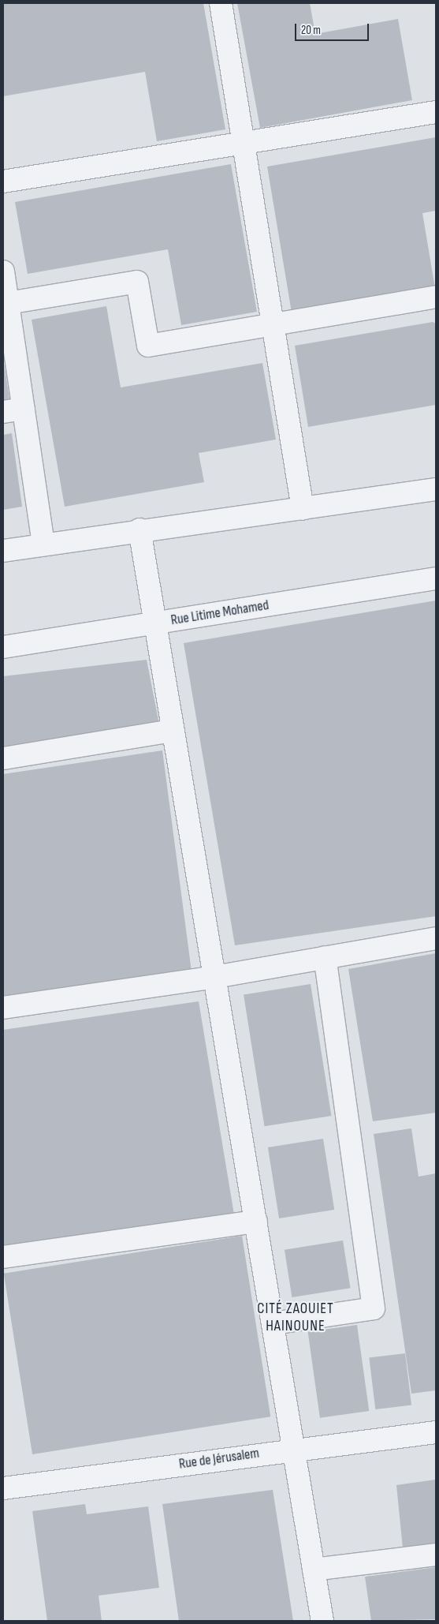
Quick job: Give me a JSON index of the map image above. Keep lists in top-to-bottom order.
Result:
{
  "streets": {
    "street": ["Rue Litime Mohamed", "Rue de Jérusalem"]
  },
  "districts": ["CITÉ ZAOUIET HAINOUNE"],
  "scale_bar": "20 m"
}
